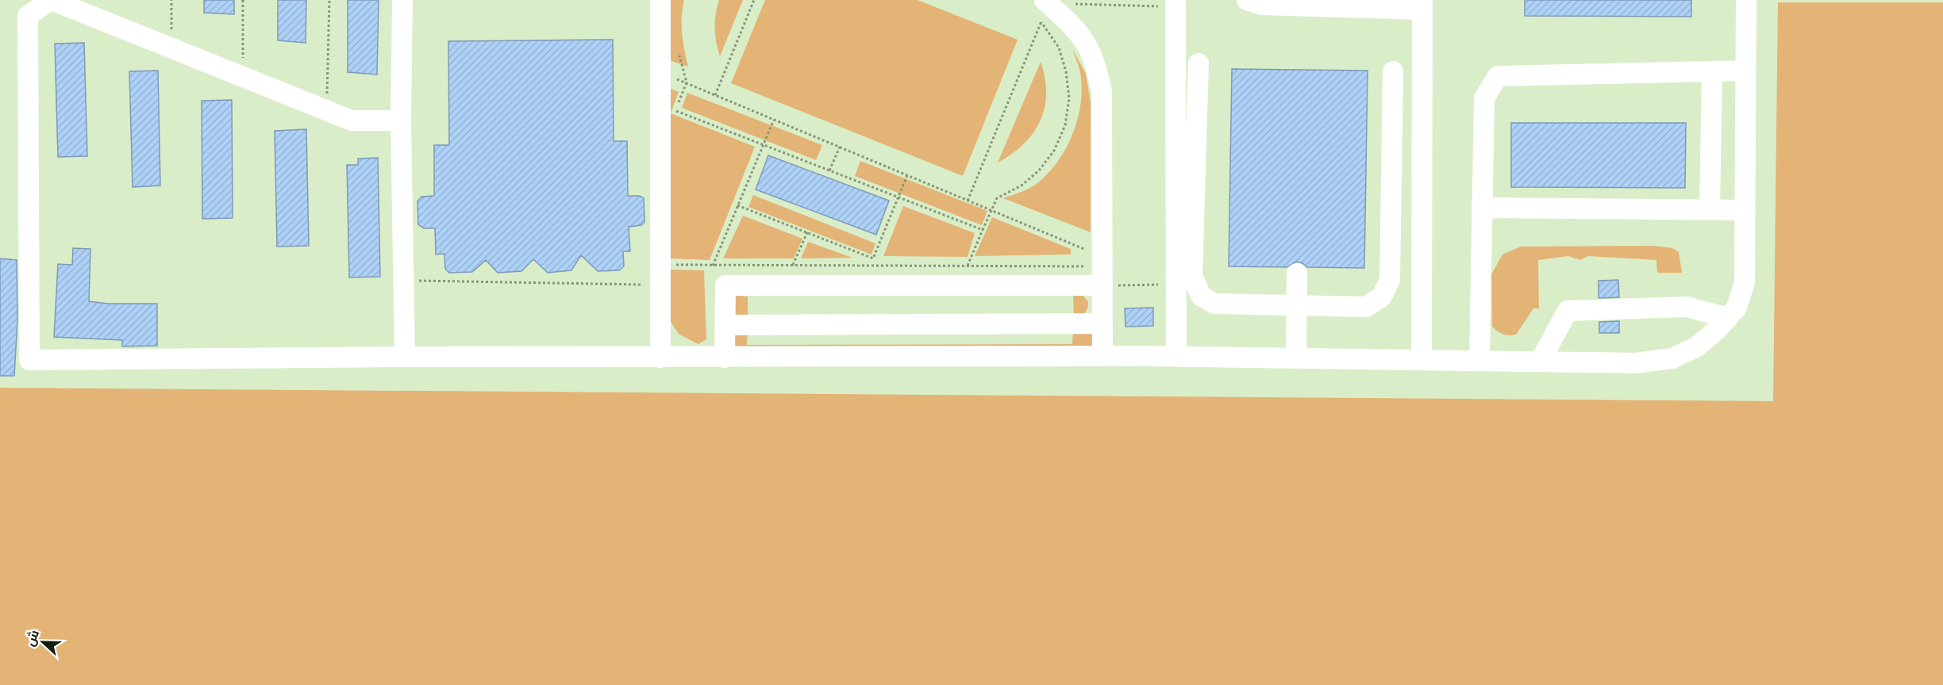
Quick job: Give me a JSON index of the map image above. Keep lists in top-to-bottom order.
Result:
{
  "north": "left"
}
